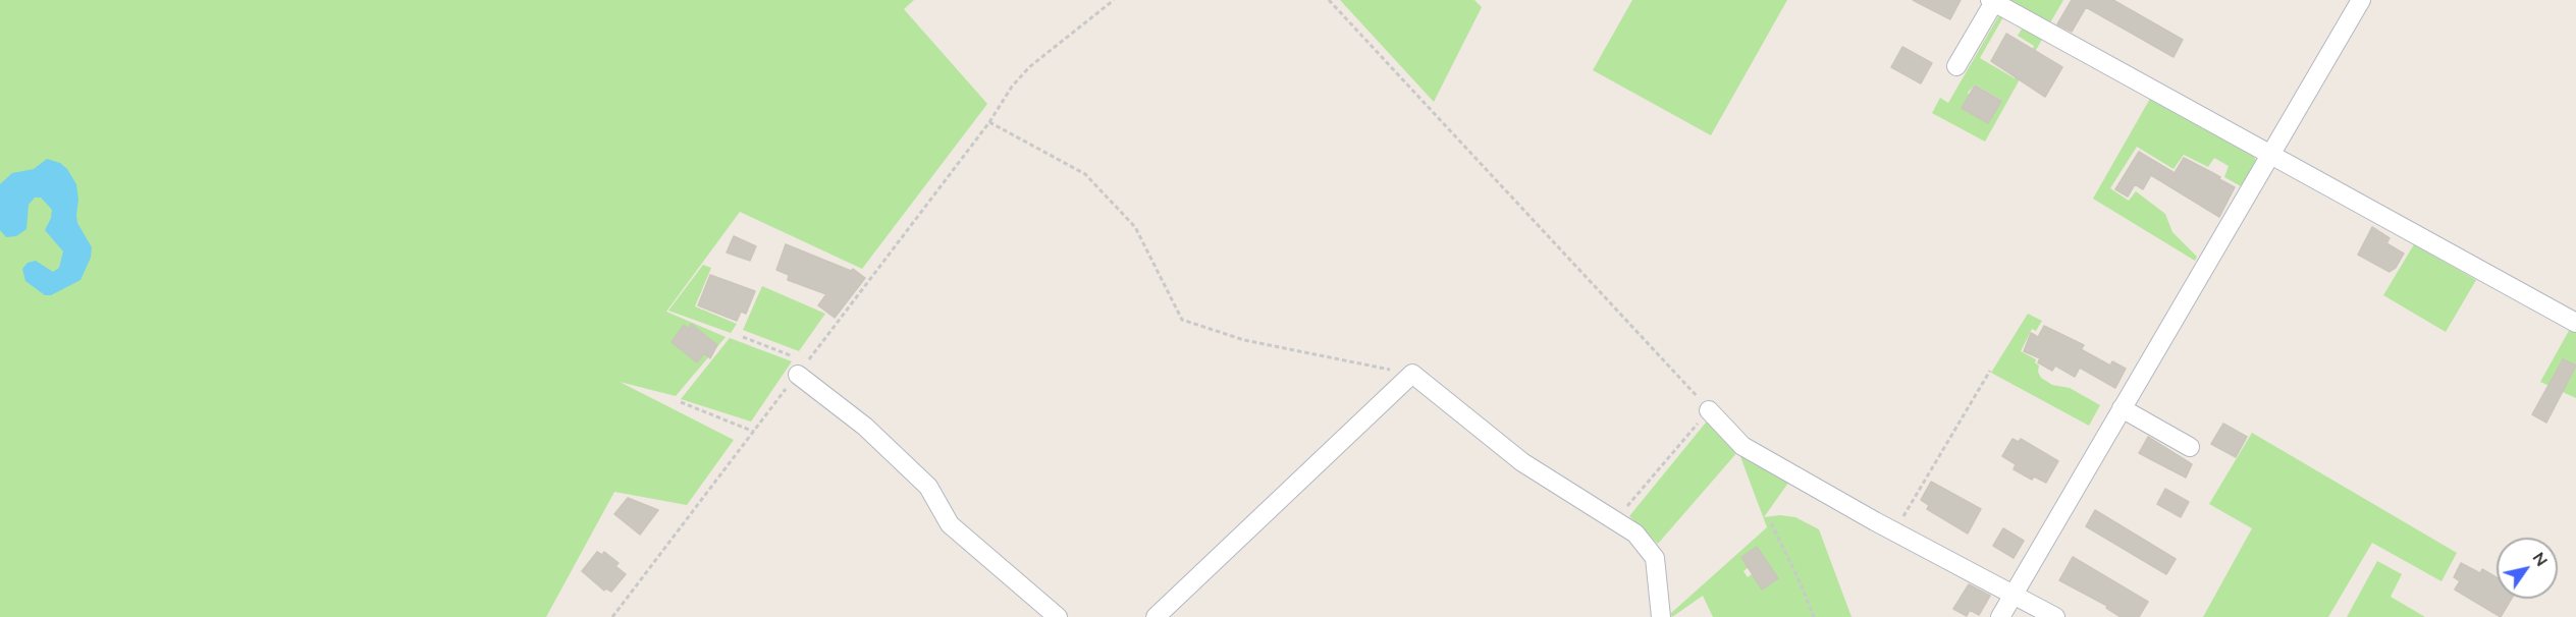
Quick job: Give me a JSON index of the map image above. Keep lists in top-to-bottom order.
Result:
{
  "north": "top right"
}
